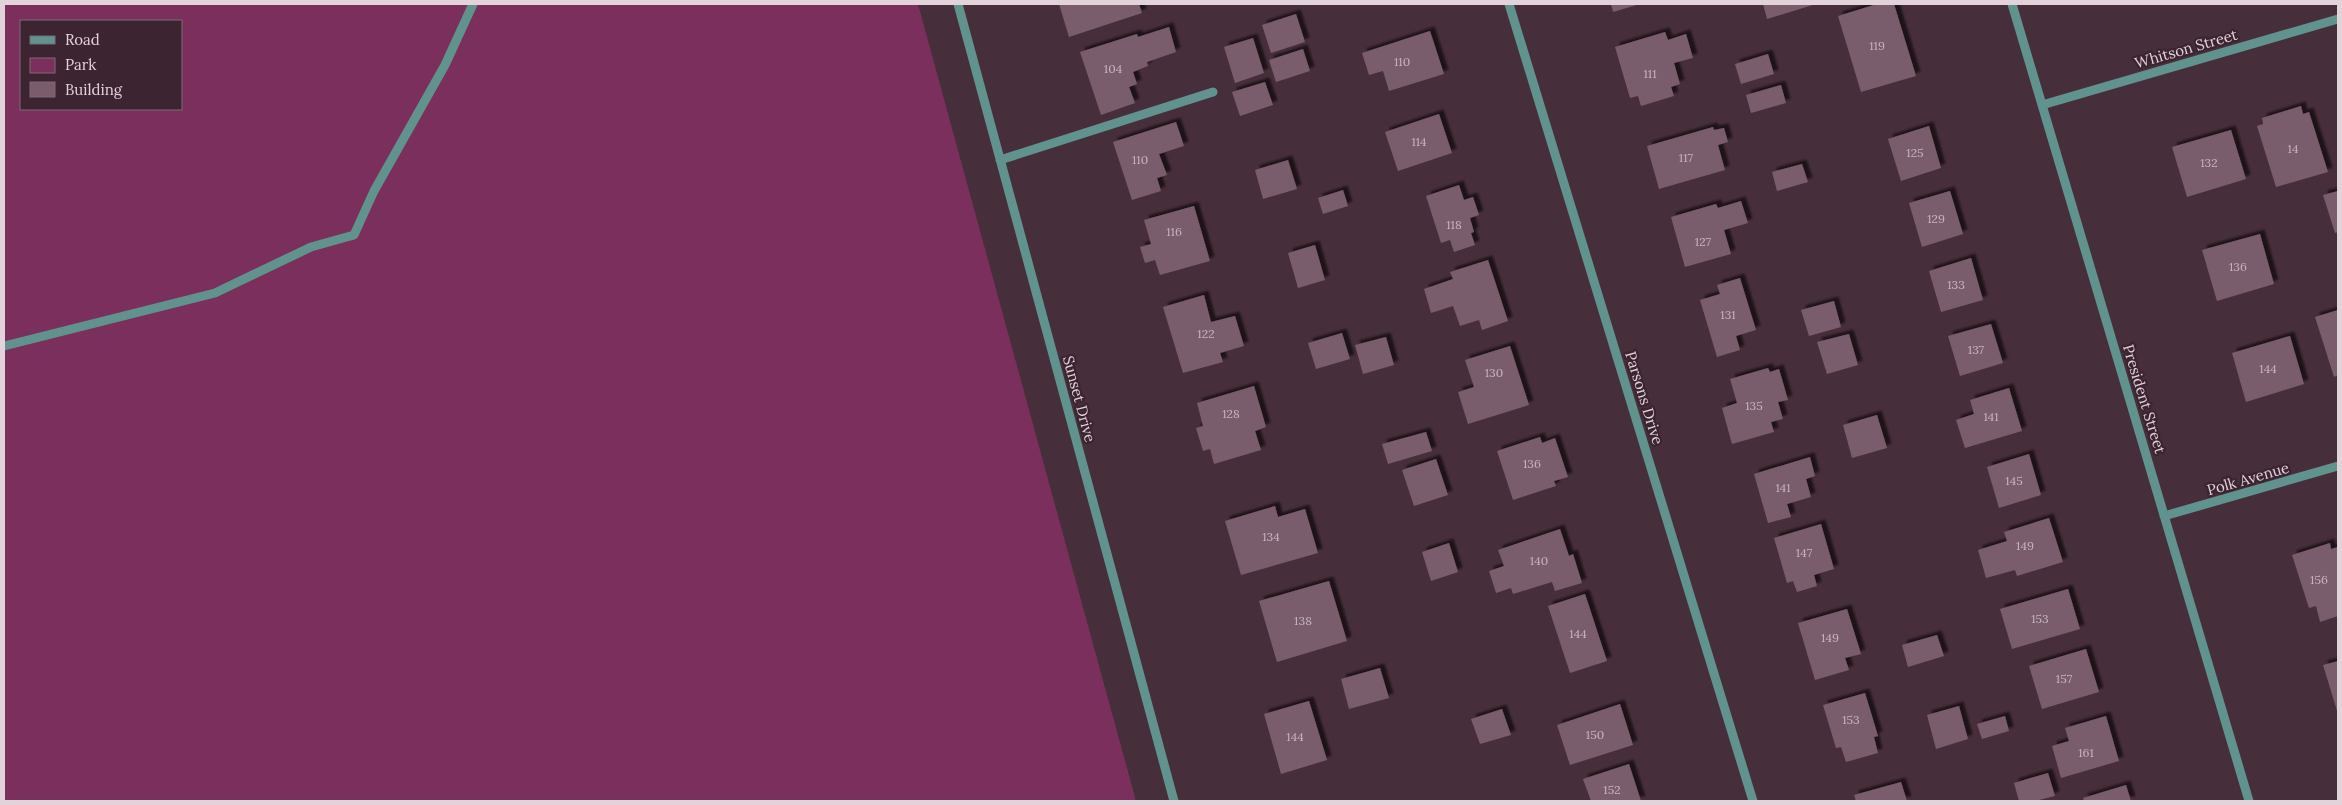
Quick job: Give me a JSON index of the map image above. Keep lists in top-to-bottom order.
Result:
{
  "streets": {
    "street": [
      "Whitson Street",
      "Parsons Drive",
      "Sunset Drive",
      "President Street",
      "Polk Avenue"
    ]
  },
  "crossings": [
    ["Whitson Street", "President Street"],
    ["President Street", "Polk Avenue"]
  ],
  "house_numbers": [
    "119",
    "110",
    "104",
    "111",
    "114",
    "14",
    "125",
    "117",
    "110",
    "132",
    "129",
    "118",
    "116",
    "127",
    "136",
    "133",
    "131",
    "122",
    "137",
    "144",
    "130",
    "135",
    "128",
    "141",
    "136",
    "145",
    "141",
    "134",
    "149",
    "147",
    "140",
    "156",
    "153",
    "138",
    "144",
    "149",
    "157",
    "153",
    "150",
    "144",
    "161",
    "152"
  ],
  "legend": ["Road", "Park", "Building"]
}
